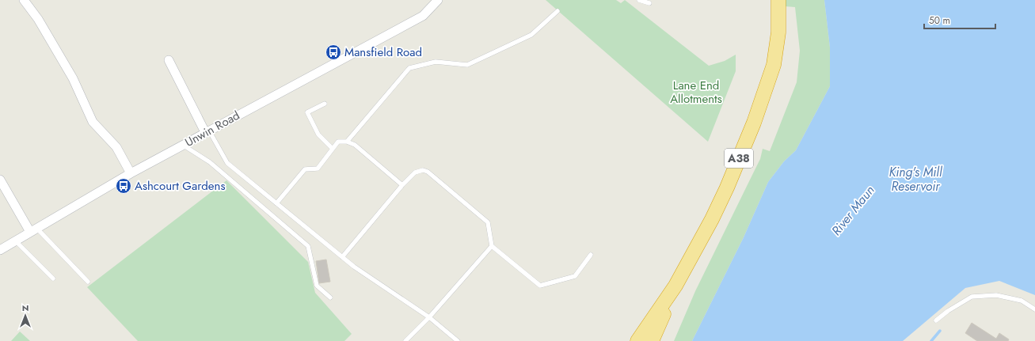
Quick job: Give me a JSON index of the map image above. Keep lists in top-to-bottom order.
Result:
{
  "streets": {
    "highway": ["A38"],
    "street": ["Unwin Road"]
  },
  "water": ["King's Mill Reservoir", "River Maun"],
  "parks": ["Lane End Allotments"],
  "places": {
    "bus stop": ["Mansfield Road", "Ashcourt Gardens"]
  },
  "scale_bar": "50 m",
  "north": "top"
}
